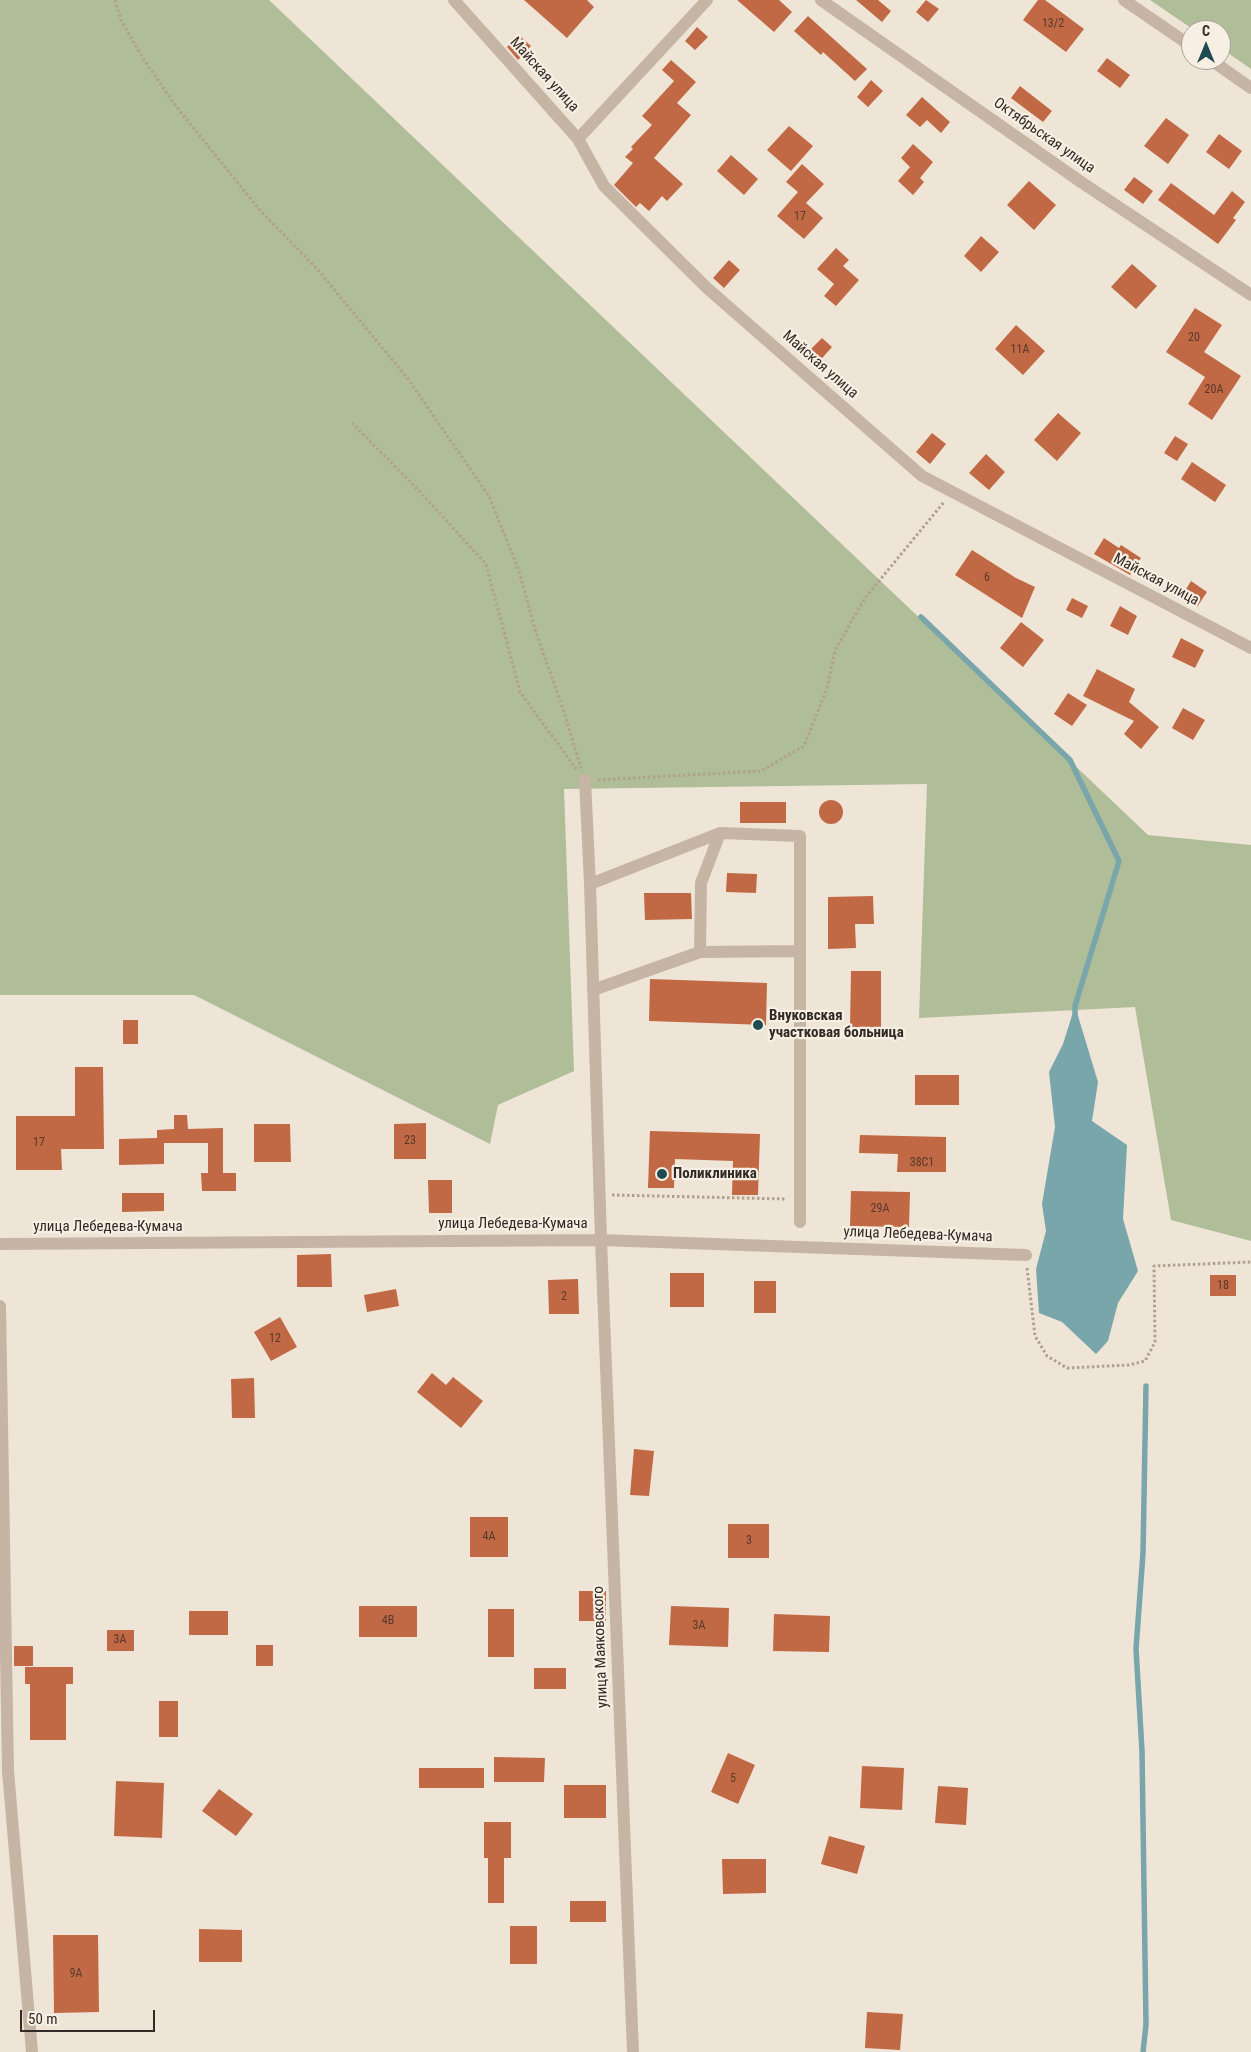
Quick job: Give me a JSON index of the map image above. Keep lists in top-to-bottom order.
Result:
{
  "streets": {
    "street": [
      "Майская улица",
      "Октябрьская улица",
      "улица Лебедева-Кумача",
      "улица Маяковского"
    ]
  },
  "crossings": [
    ["улица Лебедева-Кумача", "улица Маяковского"]
  ],
  "places": ["Внуковская участковая больница", "Поликлиника"],
  "house_numbers": [
    "13/2",
    "17",
    "20",
    "11А",
    "20А",
    "6",
    "23",
    "17",
    "38С1",
    "29А",
    "18",
    "2",
    "12",
    "4А",
    "3",
    "4В",
    "3А",
    "3А",
    "5",
    "9А"
  ],
  "scale_bar": "50 m",
  "north": "top"
}
